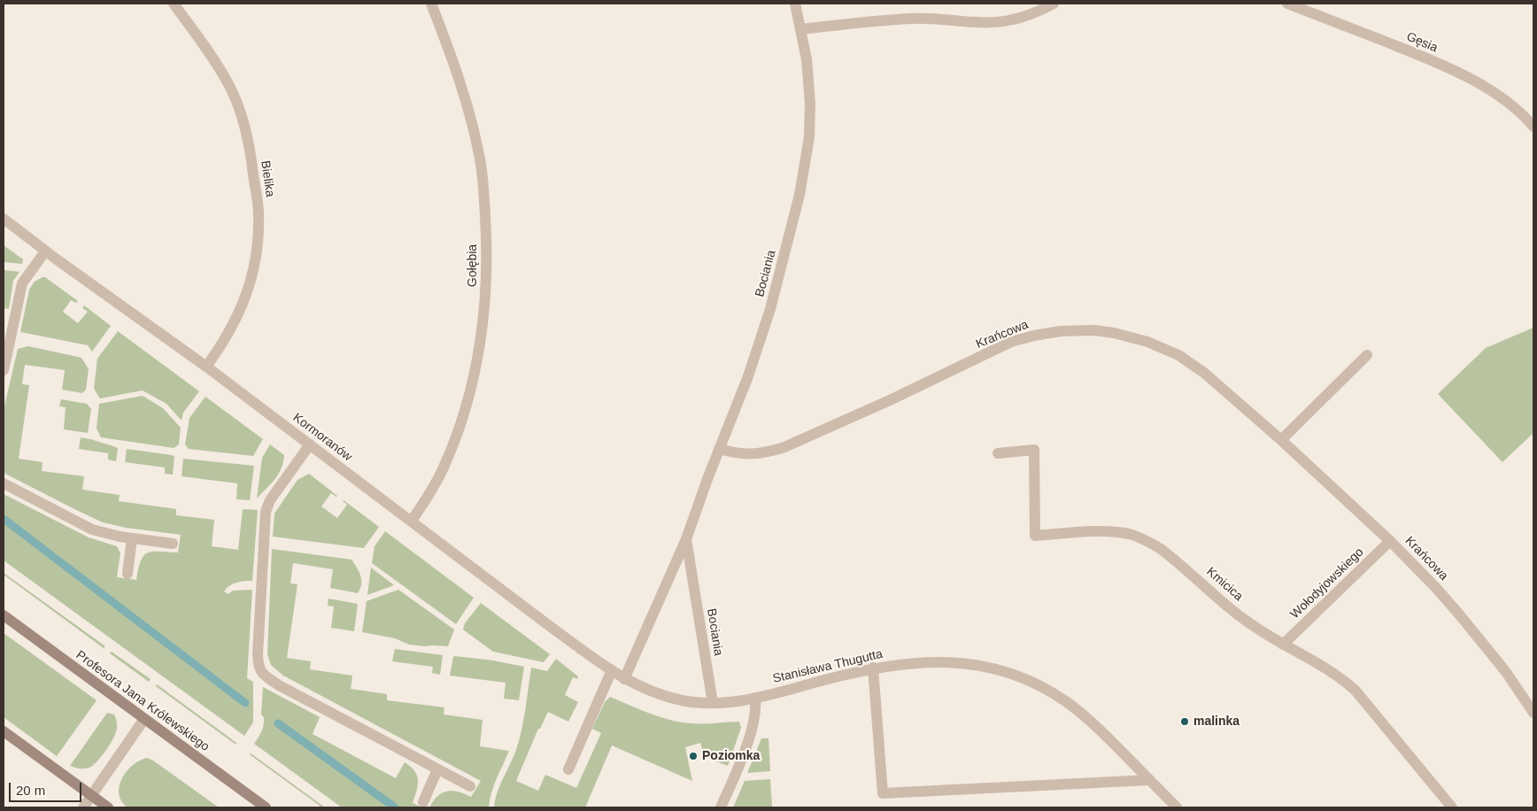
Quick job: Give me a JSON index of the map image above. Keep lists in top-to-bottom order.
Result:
{
  "streets": {
    "street": [
      "Gęsia",
      "Bielika",
      "Gołębia",
      "Bociania",
      "Krańcowa",
      "Kormoranów",
      "Wołodyjowskiego",
      "Kmicica",
      "Stanisława Thugutta",
      "Profesora Jana Królewskiego"
    ]
  },
  "crossings": [
    ["Bielika", "Kormoranów"],
    ["Gołębia", "Kormoranów"],
    ["Bociania", "Krańcowa"],
    ["Bociania", "Kormoranów"],
    ["Bociania", "Stanisława Thugutta"],
    ["Krańcowa", "Wołodyjowskiego"],
    ["Kormoranów", "Stanisława Thugutta"],
    ["Wołodyjowskiego", "Kmicica"]
  ],
  "places": ["malinka", "Poziomka"],
  "scale_bar": "20 m"
}
